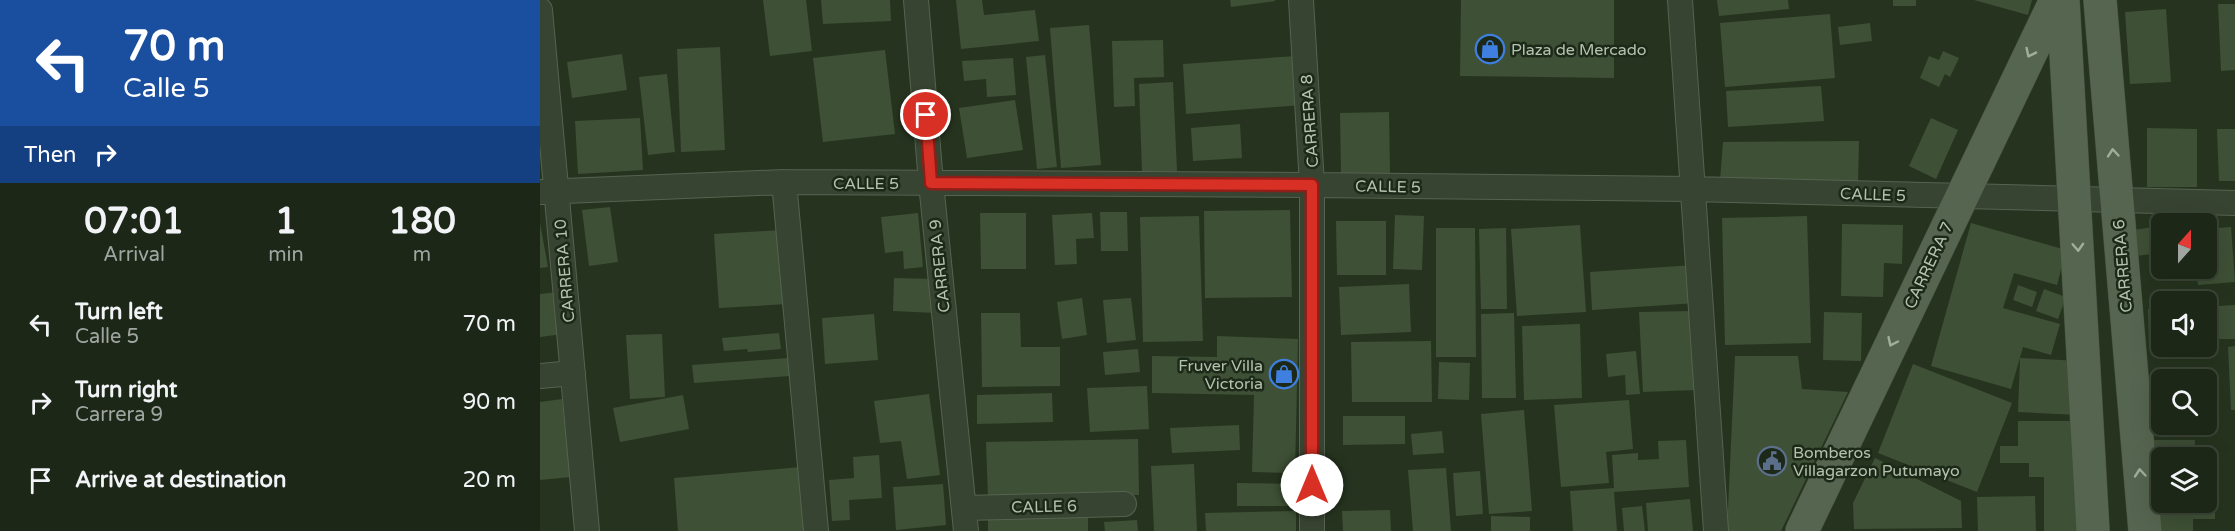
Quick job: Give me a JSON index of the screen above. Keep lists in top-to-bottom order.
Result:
{
  "streets": {
    "main road": ["CARRERA 7", "CARRERA 6"],
    "street": [
      "CARRERA 8",
      "CALLE 5",
      "CARRERA 9",
      "CARRERA 10",
      "CALLE 6"
    ]
  },
  "crossings": [
    ["CARRERA 8", "CALLE 5"],
    ["CALLE 5", "CARRERA 7"],
    ["CALLE 5", "CARRERA 9"],
    ["CALLE 5", "CARRERA 6"],
    ["CALLE 5", "CARRERA 10"],
    ["CARRERA 9", "CALLE 6"]
  ],
  "one_way": ["CARRERA 7"],
  "places": {
    "shop": ["Plaza de Mercado", "Fruver Villa Victoria"],
    "public building": ["Bomberos Villagarzon Putumayo"]
  },
  "north": "top",
  "page": {
    "turn": ["70 m", "Calle 5"],
    "then": "Then",
    "eta": [
      "07:01",
      "Arrival",
      "1",
      "min",
      "180",
      "m"
    ],
    "list": [
      {
        "name": "Turn left",
        "note": "Calle 5",
        "value": "70 m"
      },
      {
        "name": "Turn right",
        "note": "Carrera 9",
        "value": "90 m"
      },
      {
        "name": "Arrive at destination",
        "value": "20 m"
      }
    ]
  }
}
